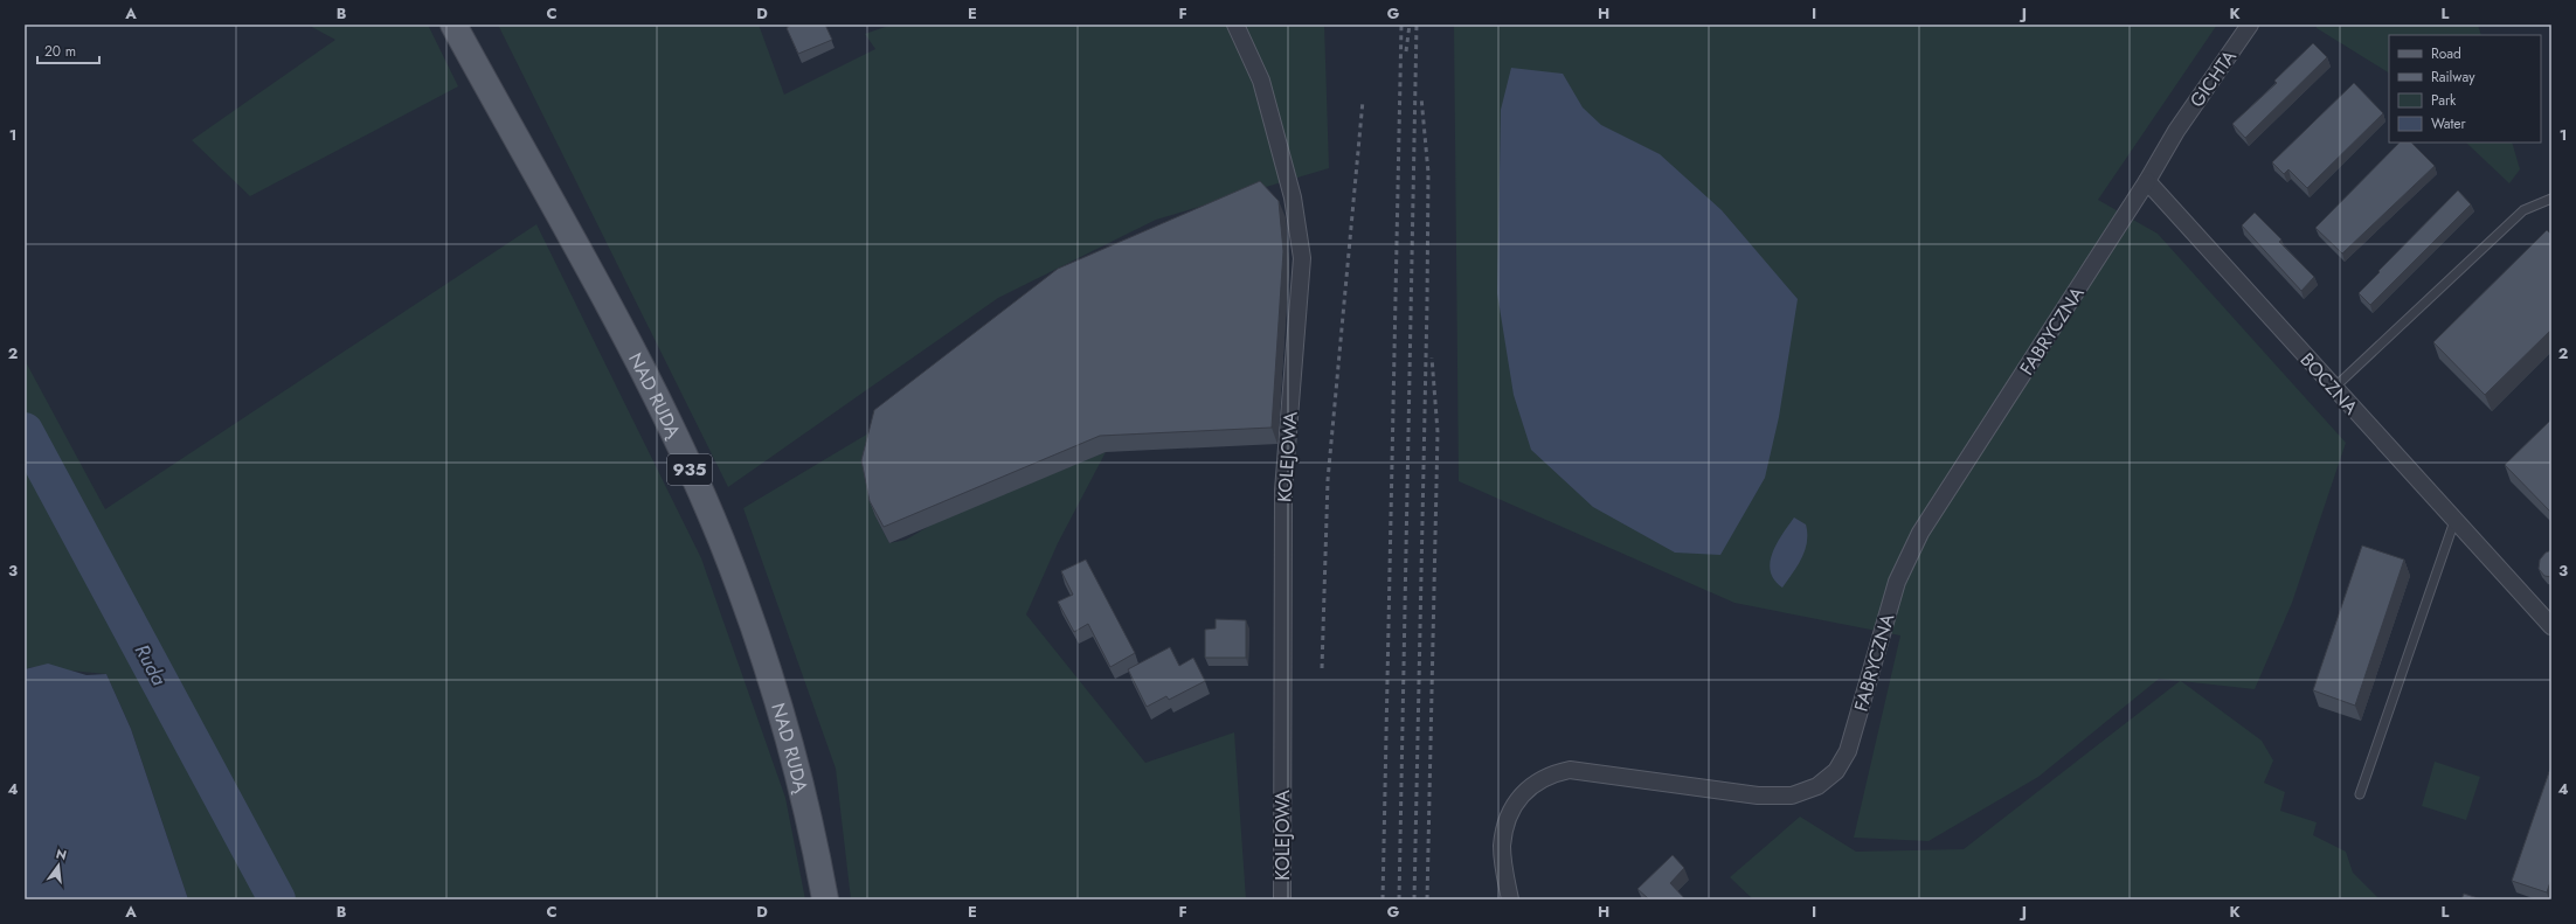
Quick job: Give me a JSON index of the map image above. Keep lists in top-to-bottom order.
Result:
{
  "streets": {
    "main road": ["NAD RUDĄ", "935"],
    "street": [
      "GICHTA",
      "FABRYCZNA",
      "BOCZNA",
      "KOLEJOWA"
    ]
  },
  "crossings": [
    ["GICHTA", "FABRYCZNA"],
    ["GICHTA", "BOCZNA"],
    ["FABRYCZNA", "BOCZNA"]
  ],
  "water": ["Ruda"],
  "legend": [
    "Road",
    "Railway",
    "Park",
    "Water"
  ],
  "scale_bar": "20 m",
  "north": "top",
  "grid": {
    "columns": [
      "A",
      "B",
      "C",
      "D",
      "E",
      "F",
      "G",
      "H",
      "I",
      "J",
      "K",
      "L"
    ],
    "rows": [
      "1",
      "2",
      "3",
      "4"
    ]
  }
}
